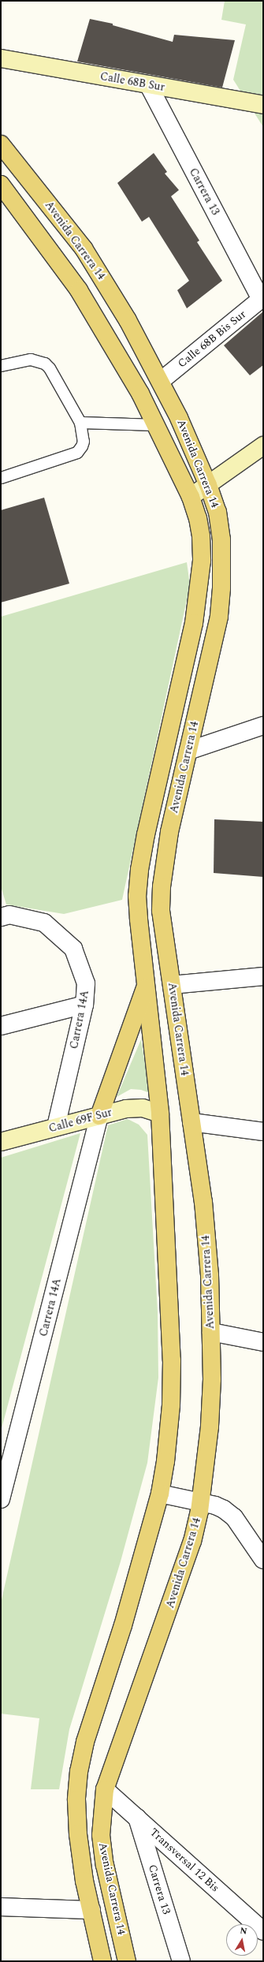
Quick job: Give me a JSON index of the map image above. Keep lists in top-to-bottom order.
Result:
{
  "streets": {
    "main road": ["Avenida Carrera 14"],
    "street": [
      "Calle 68B Sur",
      "Carrera 13",
      "Calle 68B Bis Sur",
      "Carrera 14A",
      "Calle 69F Sur",
      "Transversal 12 Bis"
    ]
  },
  "crossings": [
    ["Calle 68B Sur", "Carrera 13"],
    ["Carrera 13", "Calle 68B Bis Sur"],
    ["Carrera 13", "Transversal 12 Bis"],
    ["Avenida Carrera 14", "Calle 68B Bis Sur"],
    ["Avenida Carrera 14", "Calle 69F Sur"],
    ["Avenida Carrera 14", "Transversal 12 Bis"],
    ["Carrera 14A", "Calle 69F Sur"]
  ],
  "north": "top"
}
